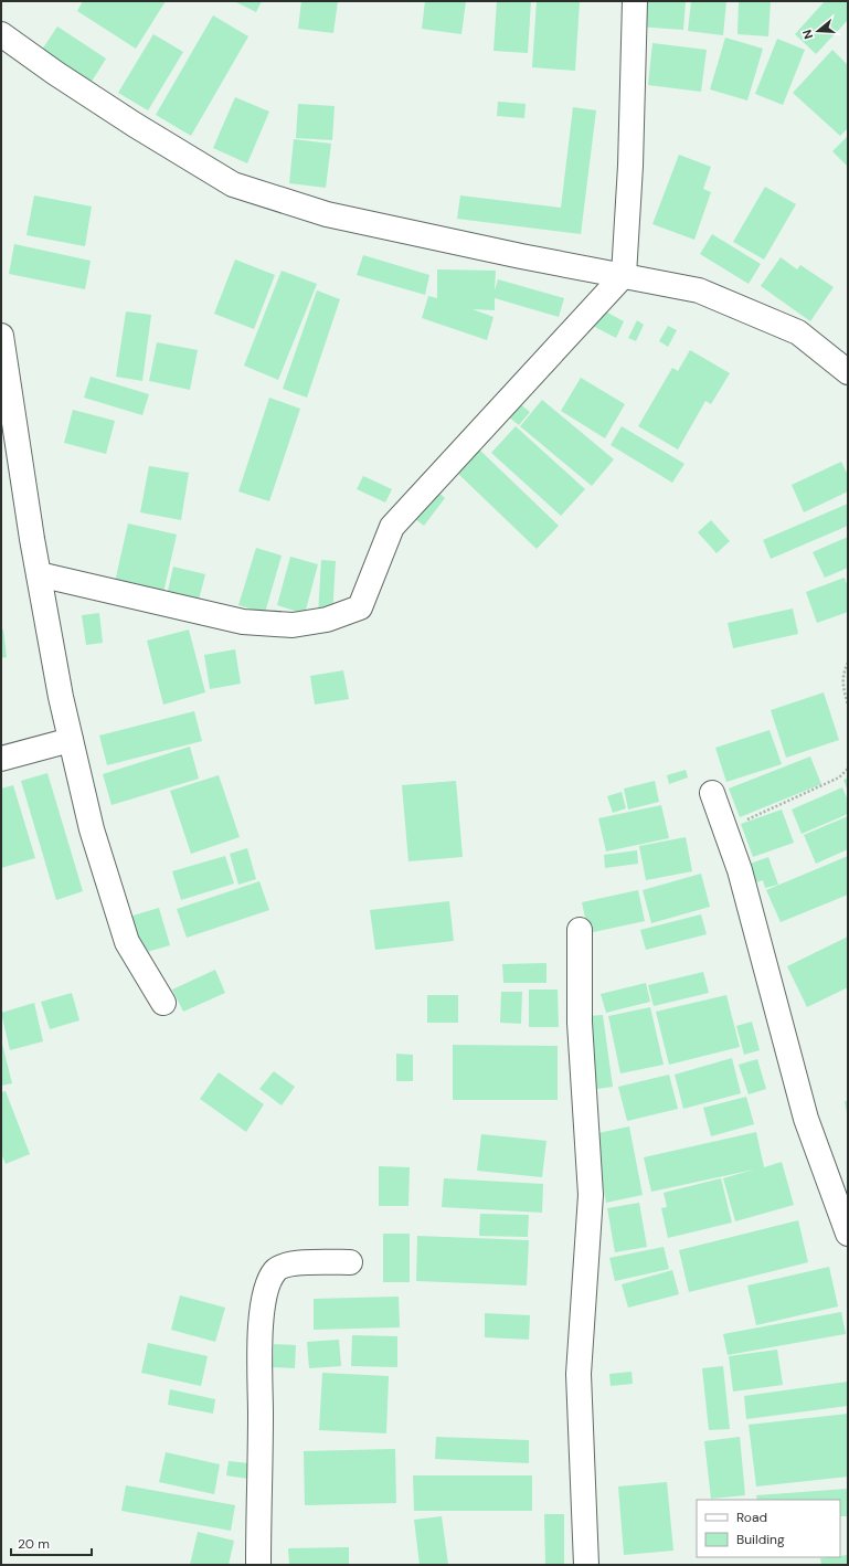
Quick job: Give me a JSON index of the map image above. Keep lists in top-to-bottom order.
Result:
{
  "legend": ["Road", "Building"],
  "scale_bar": "20 m",
  "north": "left"
}
